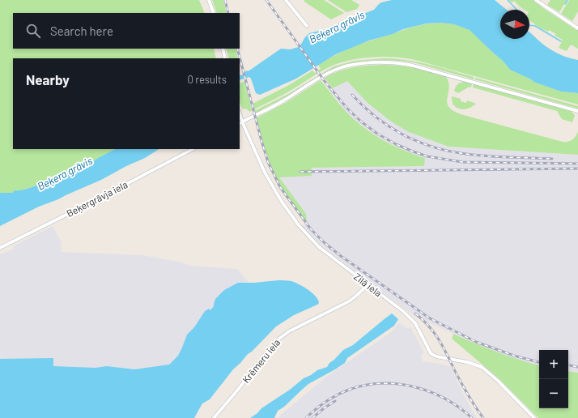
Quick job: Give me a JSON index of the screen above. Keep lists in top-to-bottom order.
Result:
{
  "streets": {
    "street": ["Beķergrāvja iela", "Zilā iela", "Krēmeru iela"]
  },
  "crossings": [
    ["Zilā iela", "Krēmeru iela"]
  ],
  "water": ["Beķera grāvis"],
  "north": "right",
  "page": {
    "search": "Search here",
    "heading": ["Nearby", "0 results"],
    "map_buttons": ["+", "−"]
  }
}
